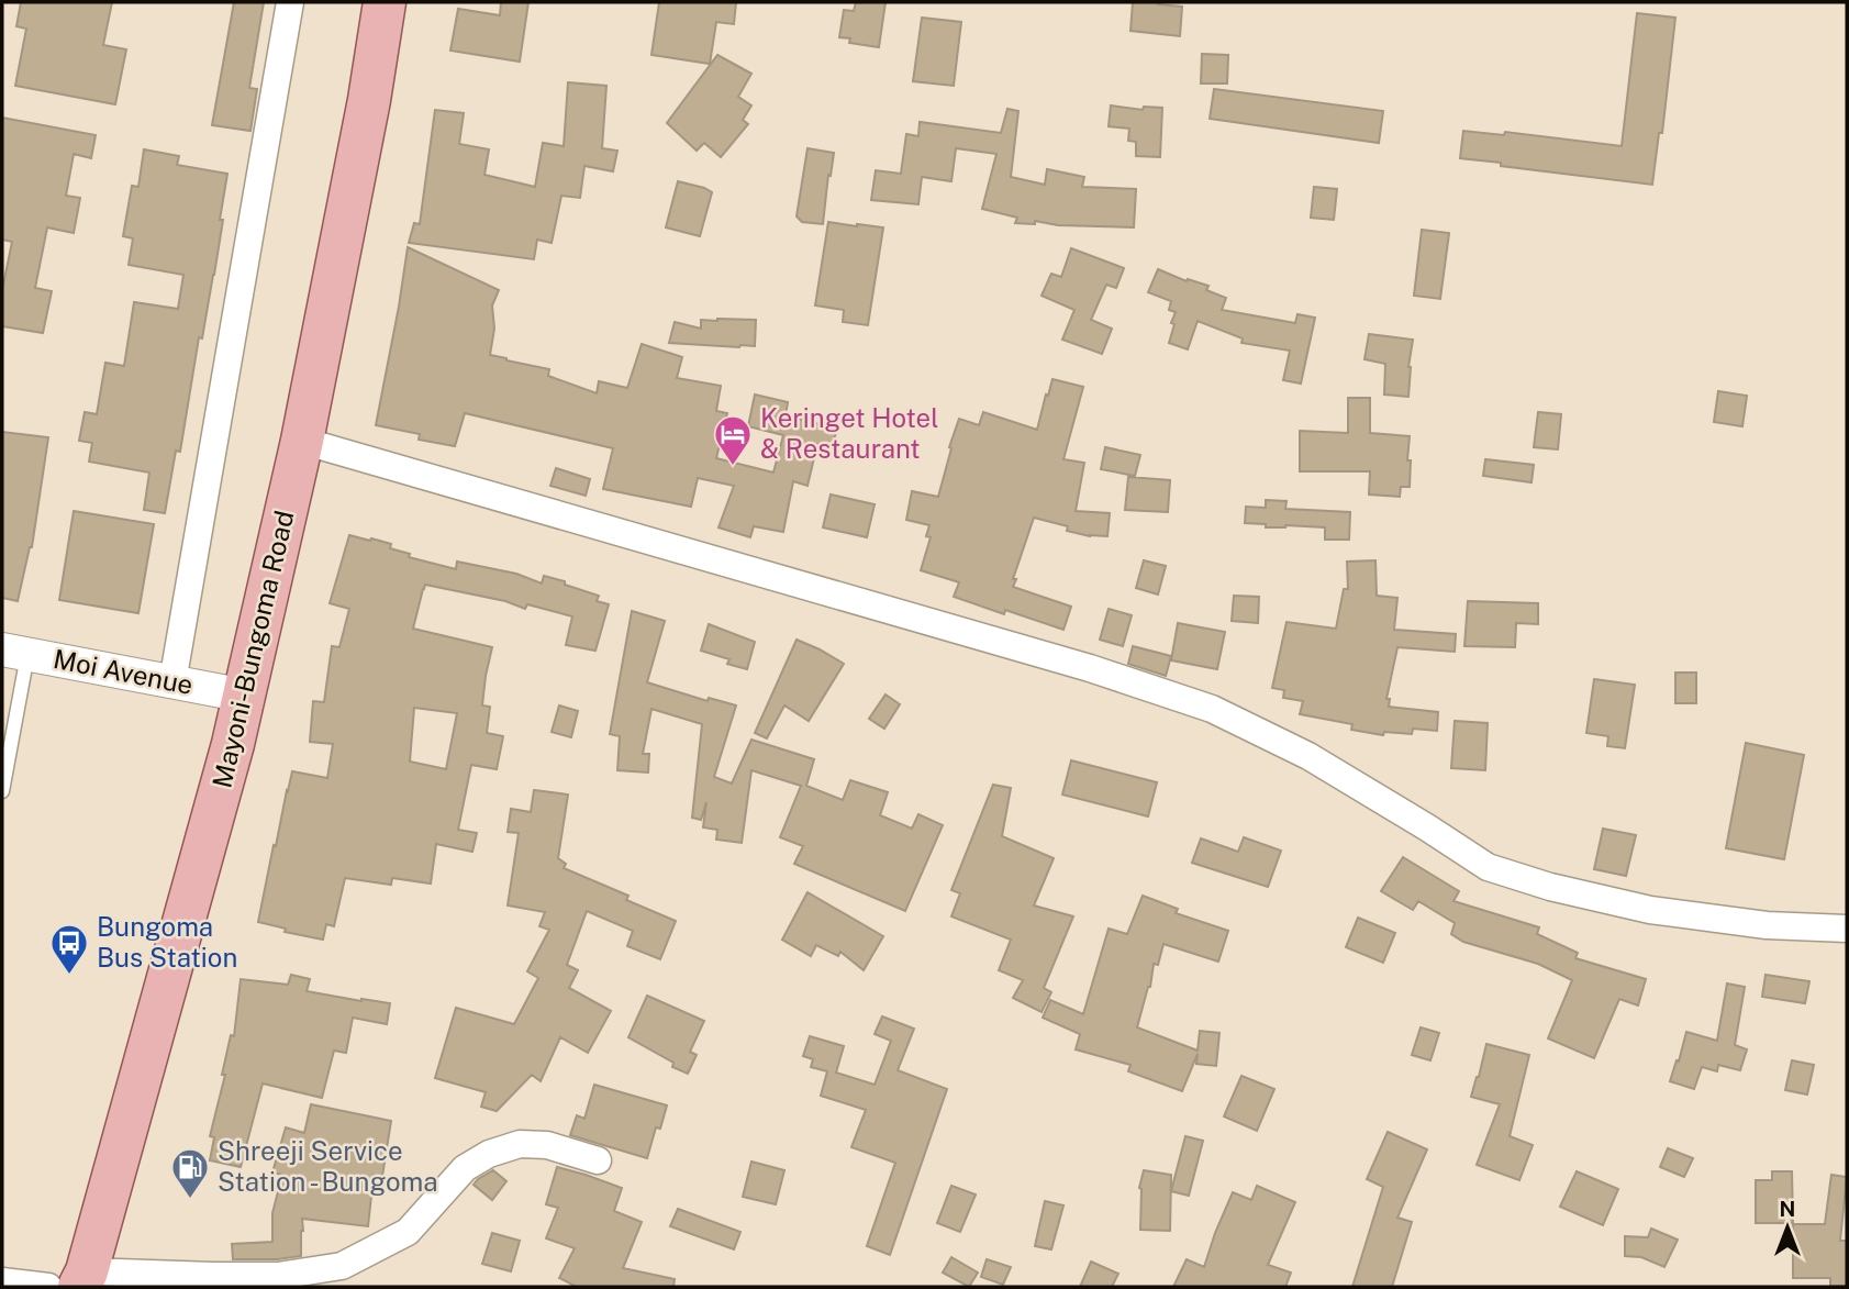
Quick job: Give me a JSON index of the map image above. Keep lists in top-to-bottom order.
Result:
{
  "streets": {
    "main road": ["Mayoni-Bungoma Road"],
    "street": ["Moi Avenue"]
  },
  "crossings": [
    ["Mayoni-Bungoma Road", "Moi Avenue"]
  ],
  "places": {
    "hotel": ["Keringet Hotel & Restaurant"],
    "bus stop": ["Bungoma Bus Station"],
    "fuel station": ["Shreeji Service Station - Bungoma"]
  },
  "north": "top"
}
